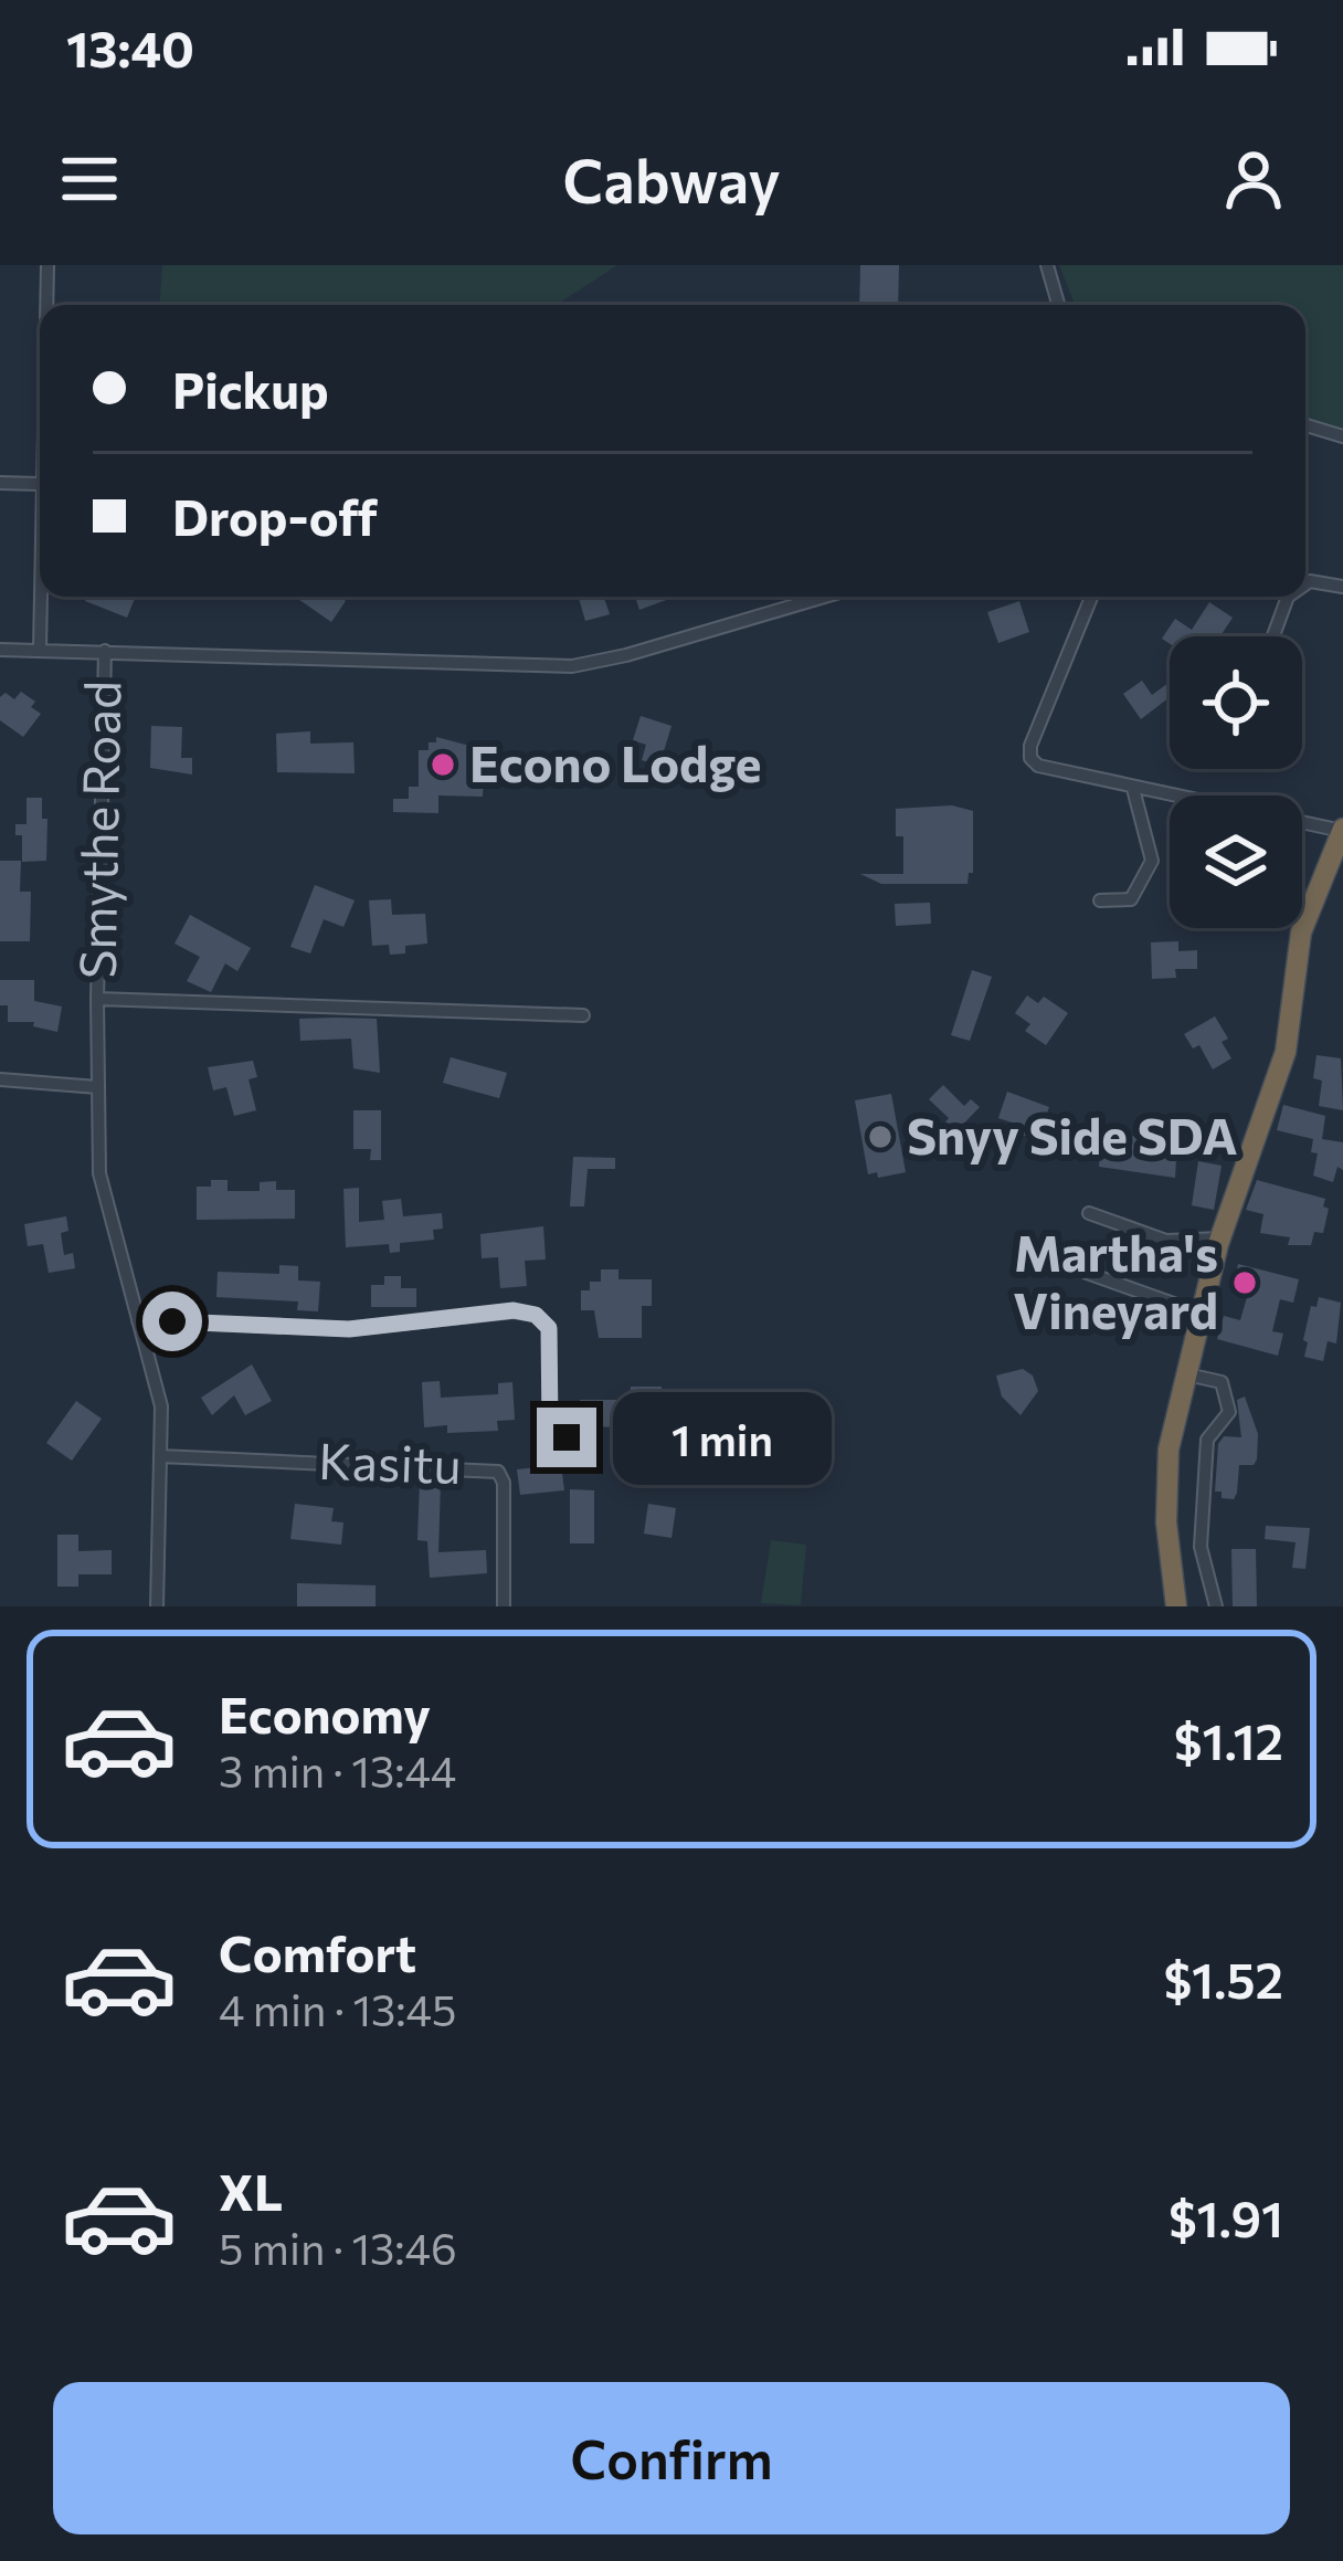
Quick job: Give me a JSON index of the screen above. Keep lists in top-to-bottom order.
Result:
{
  "streets": {
    "street": ["Smythe Road", "Kasitu"]
  },
  "crossings": [
    ["Smythe Road", "Kasitu"]
  ],
  "places": ["Econo Lodge", "Snyy Side SDA", "Martha's Vineyard"],
  "page": {
    "status": "13:40",
    "header": "Cabway",
    "banner": ["Pickup", "Drop-off"],
    "bubble": "1 min",
    "list": [
      {
        "name": "Economy",
        "note": "3 min · 13:44",
        "value": "$1.12"
      },
      {
        "name": "Comfort",
        "note": "4 min · 13:45",
        "value": "$1.52"
      },
      {
        "name": "XL",
        "note": "5 min · 13:46",
        "value": "$1.91"
      }
    ],
    "buttons": "Confirm"
  }
}
